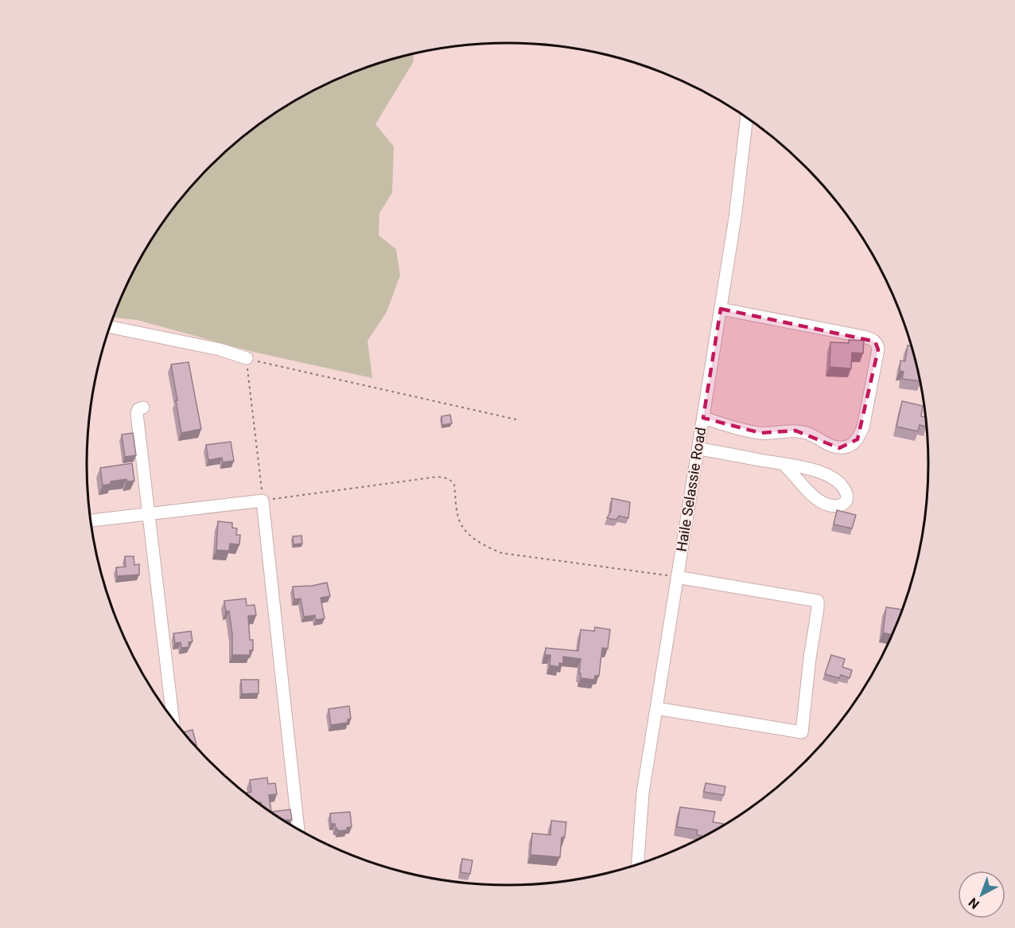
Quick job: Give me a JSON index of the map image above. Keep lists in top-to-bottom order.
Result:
{
  "streets": {
    "street": ["Haile Selassie Road"]
  },
  "north": "bottom left"
}
